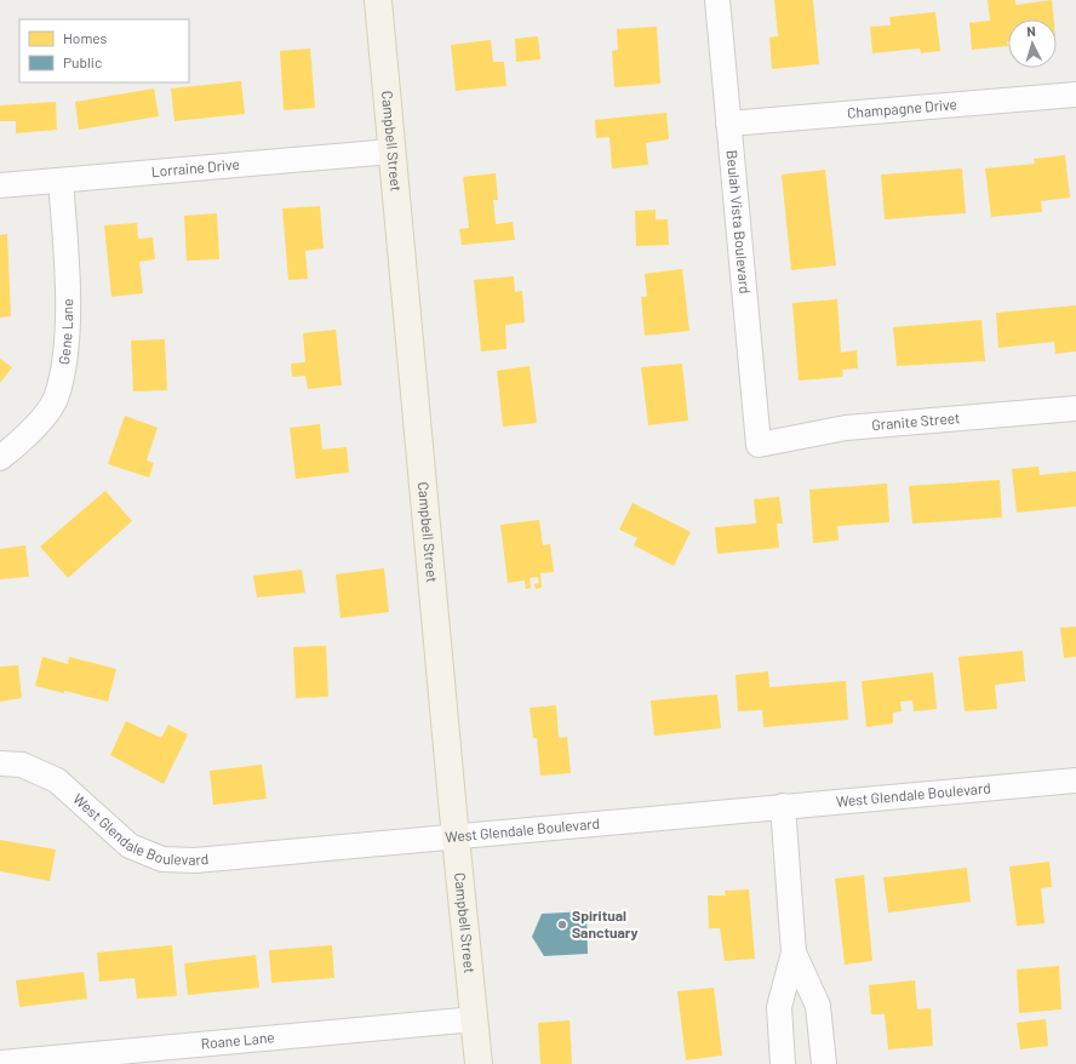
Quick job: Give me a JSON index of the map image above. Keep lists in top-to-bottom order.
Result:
{
  "streets": {
    "main road": ["Campbell Street"],
    "street": [
      "Champagne Drive",
      "Lorraine Drive",
      "Beulah Vista Boulevard",
      "Gene Lane",
      "Granite Street",
      "West Glendale Boulevard",
      "Roane Lane"
    ]
  },
  "crossings": [
    ["Champagne Drive", "Beulah Vista Boulevard"],
    ["Campbell Street", "Lorraine Drive"],
    ["Campbell Street", "West Glendale Boulevard"],
    ["Campbell Street", "Roane Lane"],
    ["Lorraine Drive", "Gene Lane"],
    ["Beulah Vista Boulevard", "Granite Street"]
  ],
  "places": ["Spiritual Sanctuary"],
  "legend": ["Homes", "Public"],
  "north": "top"
}
